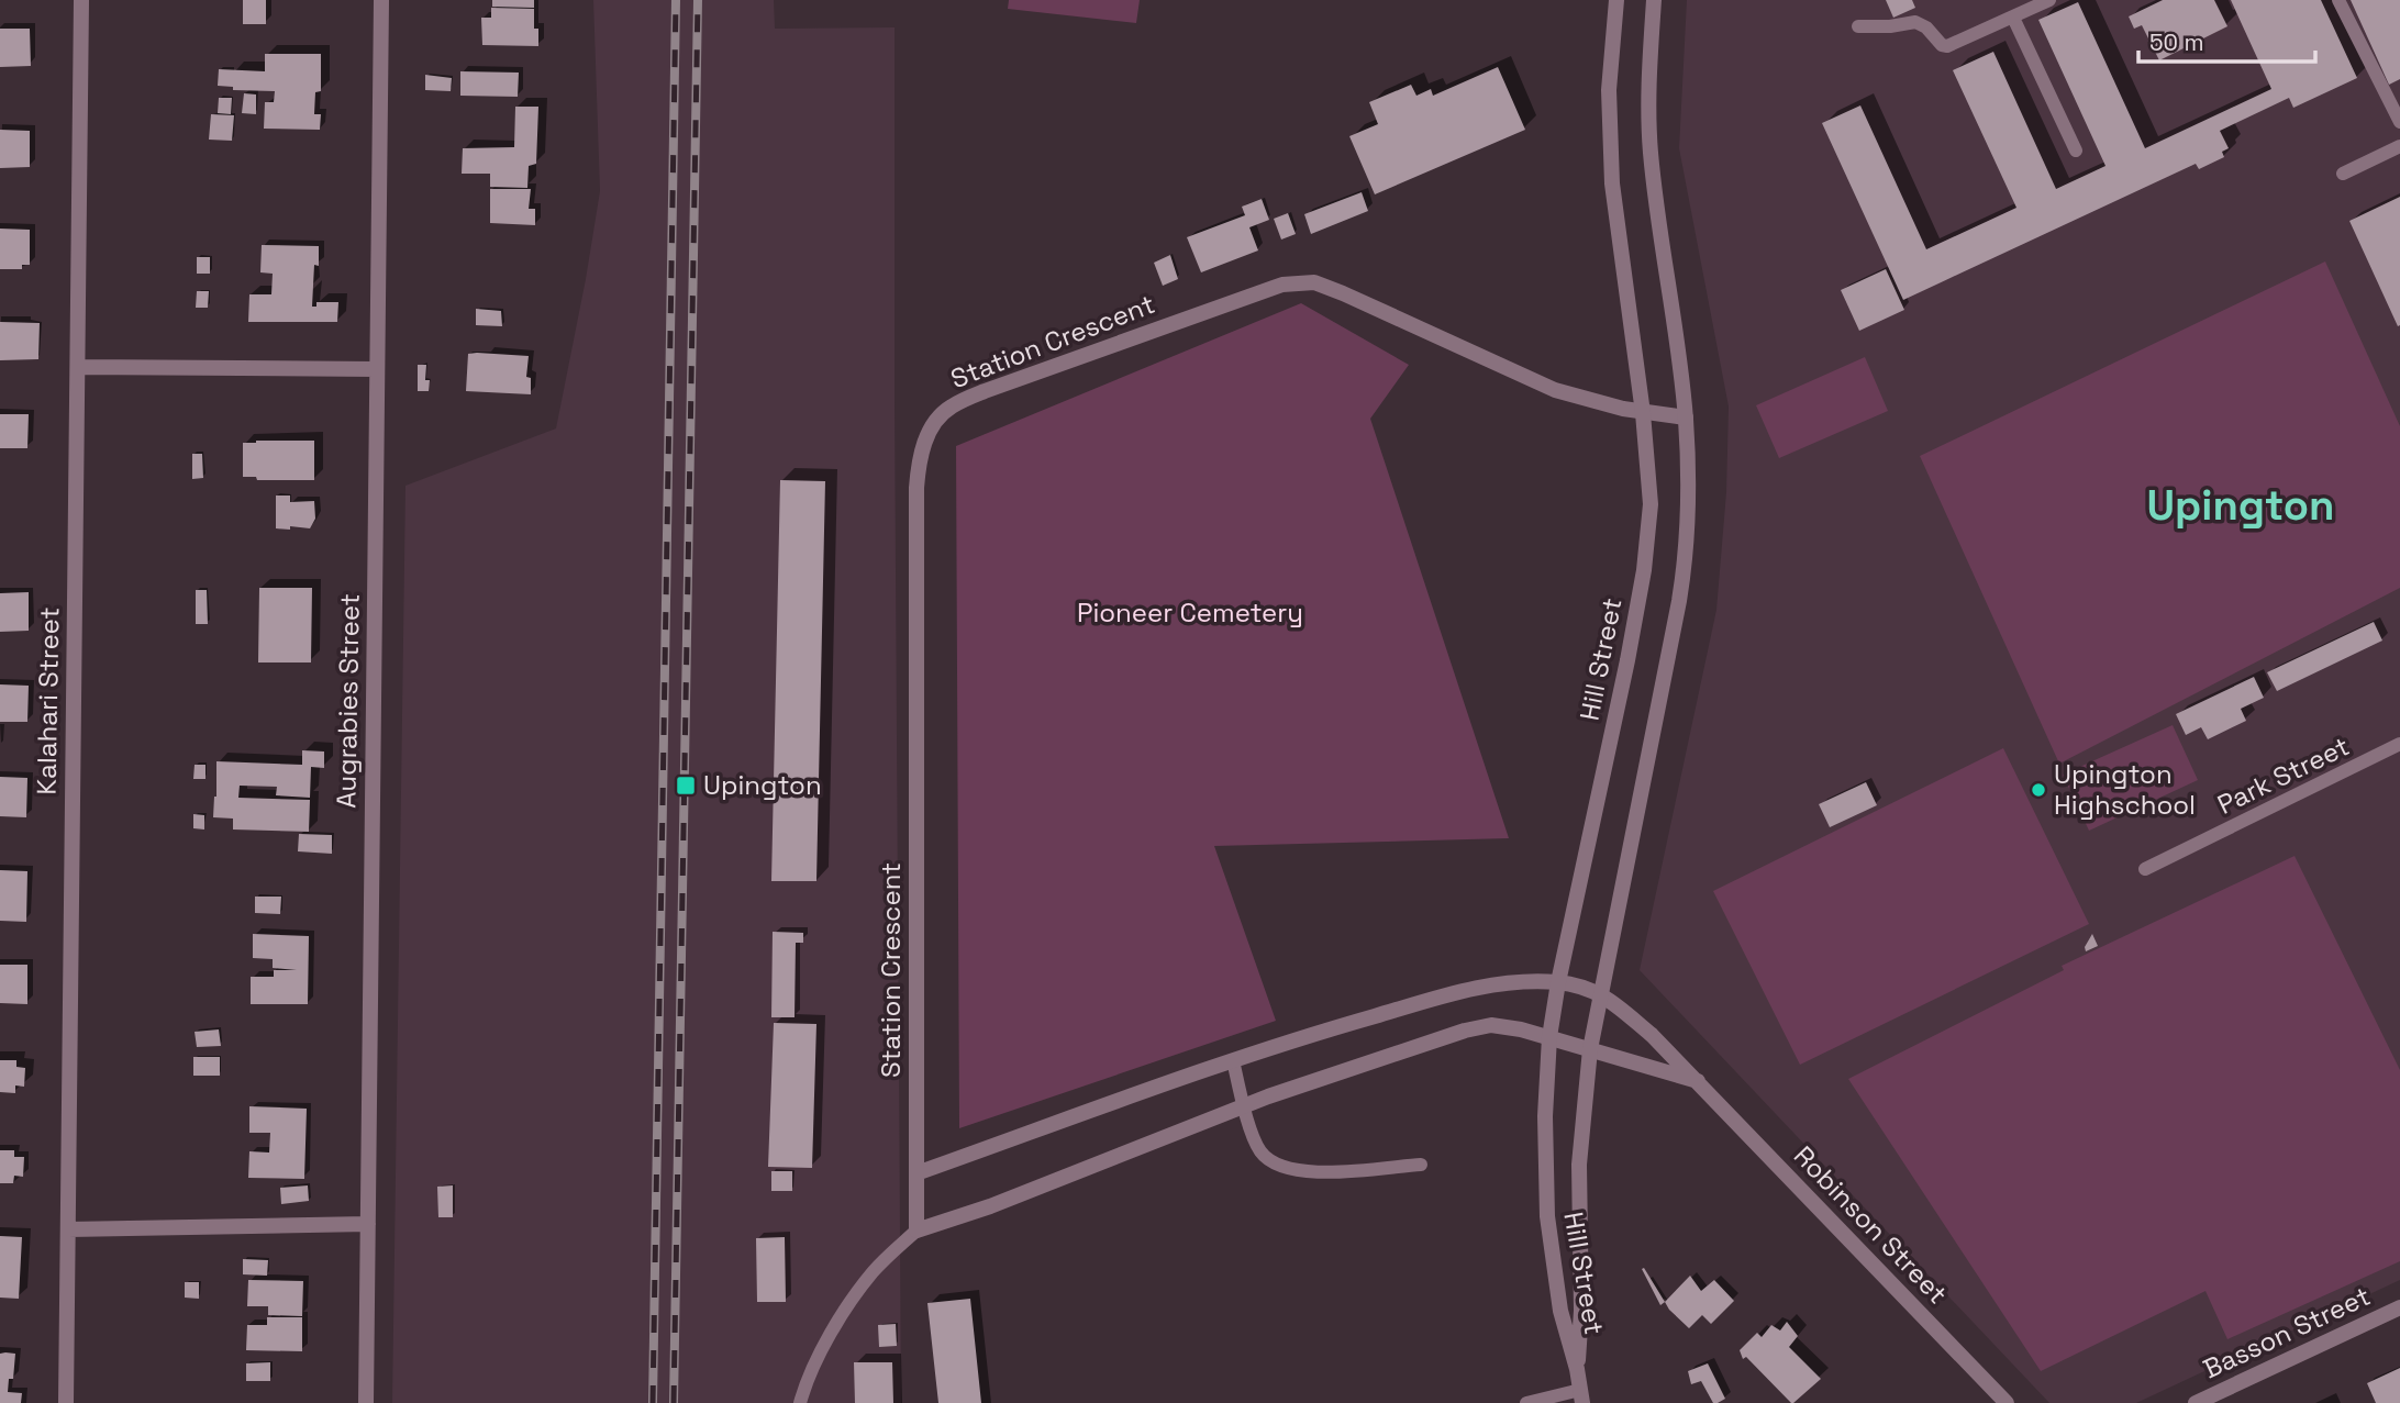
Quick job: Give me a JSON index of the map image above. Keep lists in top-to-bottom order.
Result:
{
  "streets": {
    "street": [
      "Station Crescent",
      "Hill Street",
      "Kalahari Street",
      "Augrabies Street",
      "Robinson Street",
      "Basson Street"
    ],
    "lane": ["Park Street"]
  },
  "crossings": [
    ["Station Crescent", "Hill Street"],
    ["Hill Street", "Robinson Street"]
  ],
  "districts": ["Upington"],
  "parks": ["Pioneer Cemetery"],
  "places": {
    "transit": ["Upington"],
    "other": ["Upington Highschool"]
  },
  "scale_bar": "50 m"
}
